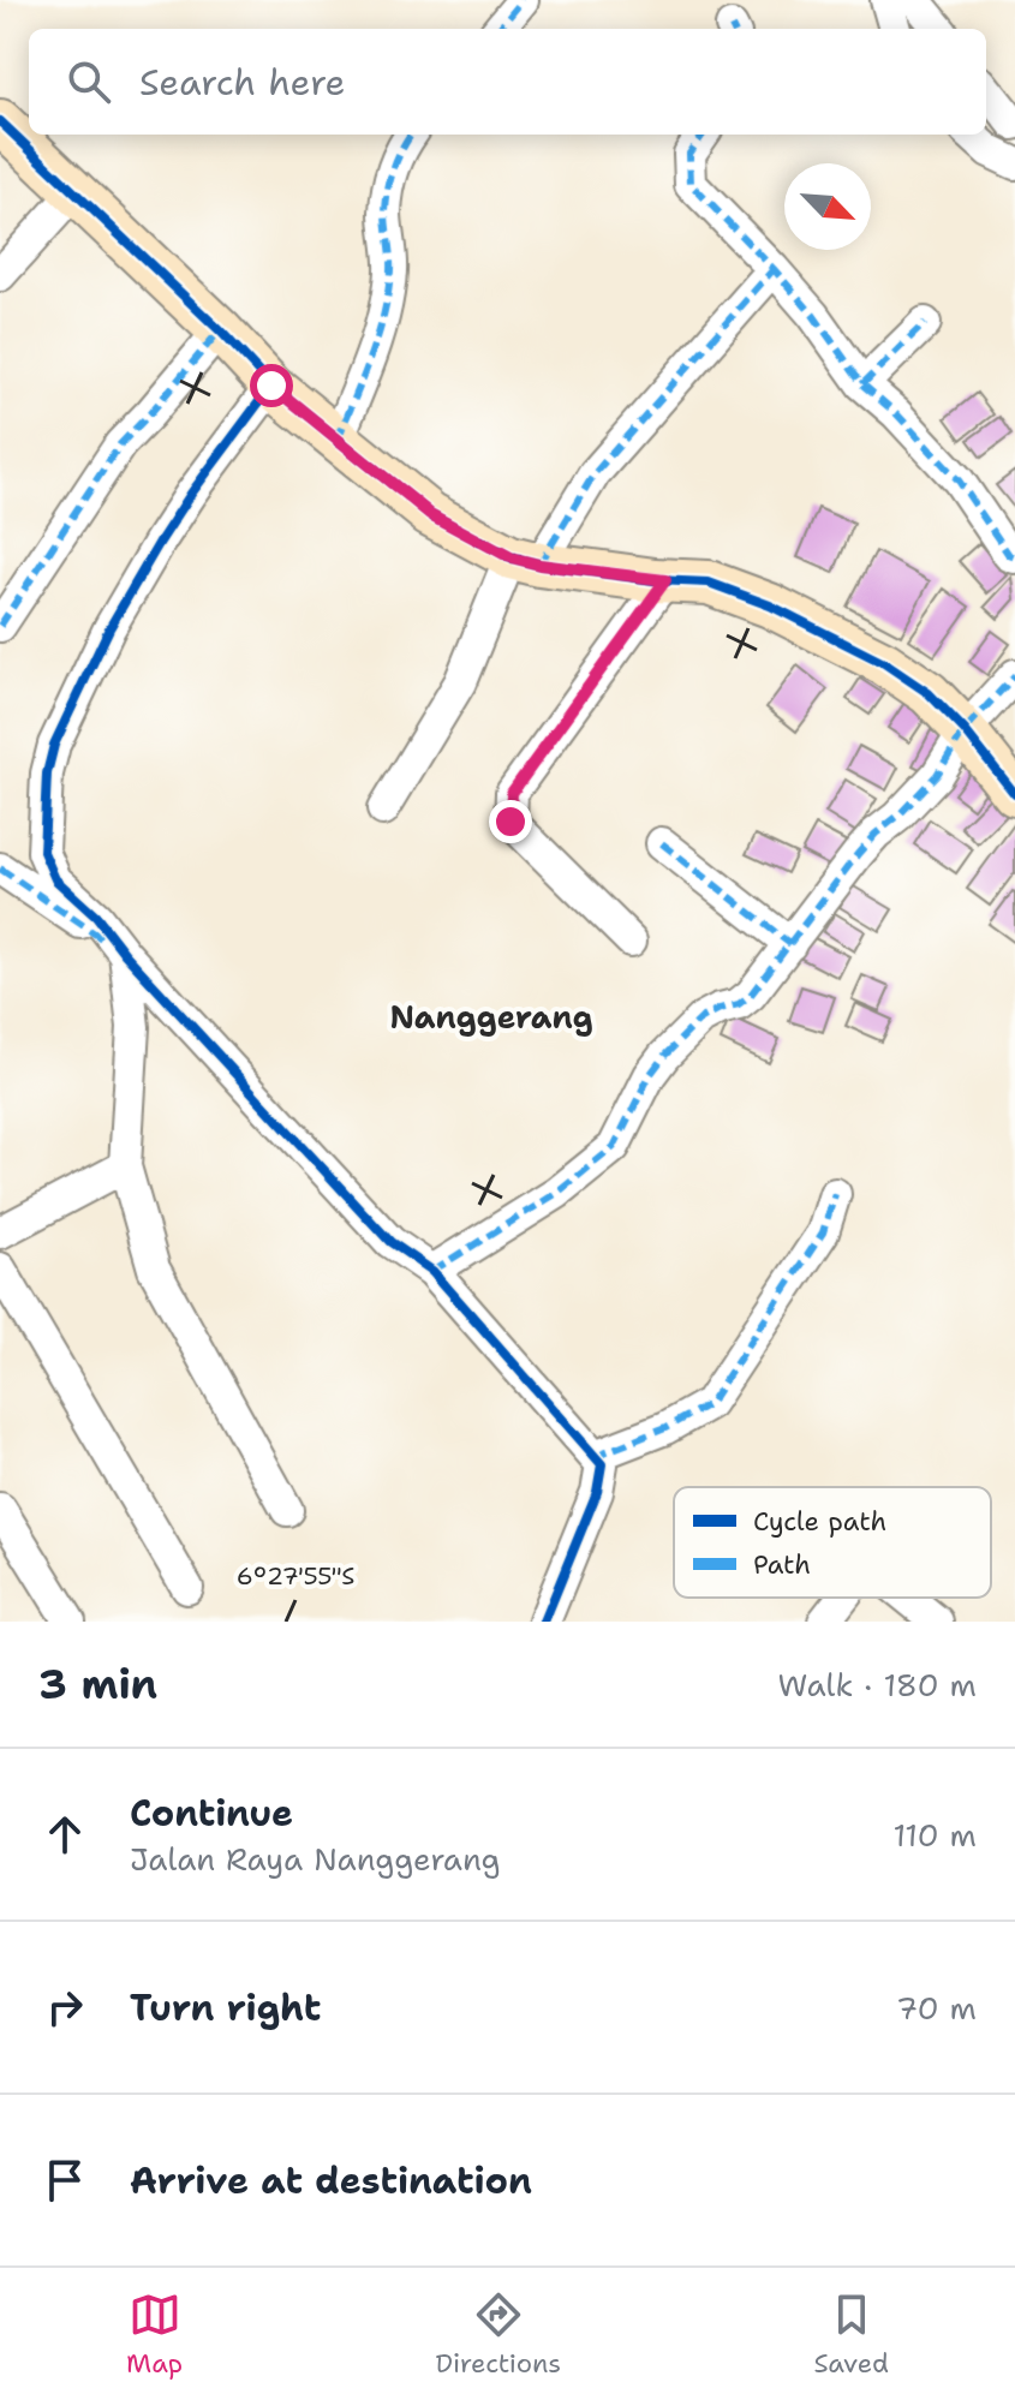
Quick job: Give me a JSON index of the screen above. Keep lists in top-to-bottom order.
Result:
{
  "districts": ["Nanggerang"],
  "legend": ["Cycle path", "Path"],
  "north": "bottom right",
  "page": {
    "search": "Search here",
    "heading": ["3 min", "Walk · 180 m"],
    "list": [
      ["Continue", "Jalan Raya Nanggerang", "110 m"],
      ["Turn right", "70 m"],
      "Arrive at destination"
    ],
    "nav": ["Map", "Directions", "Saved"]
  },
  "coordinates": ["6°27'55\"S"]
}
